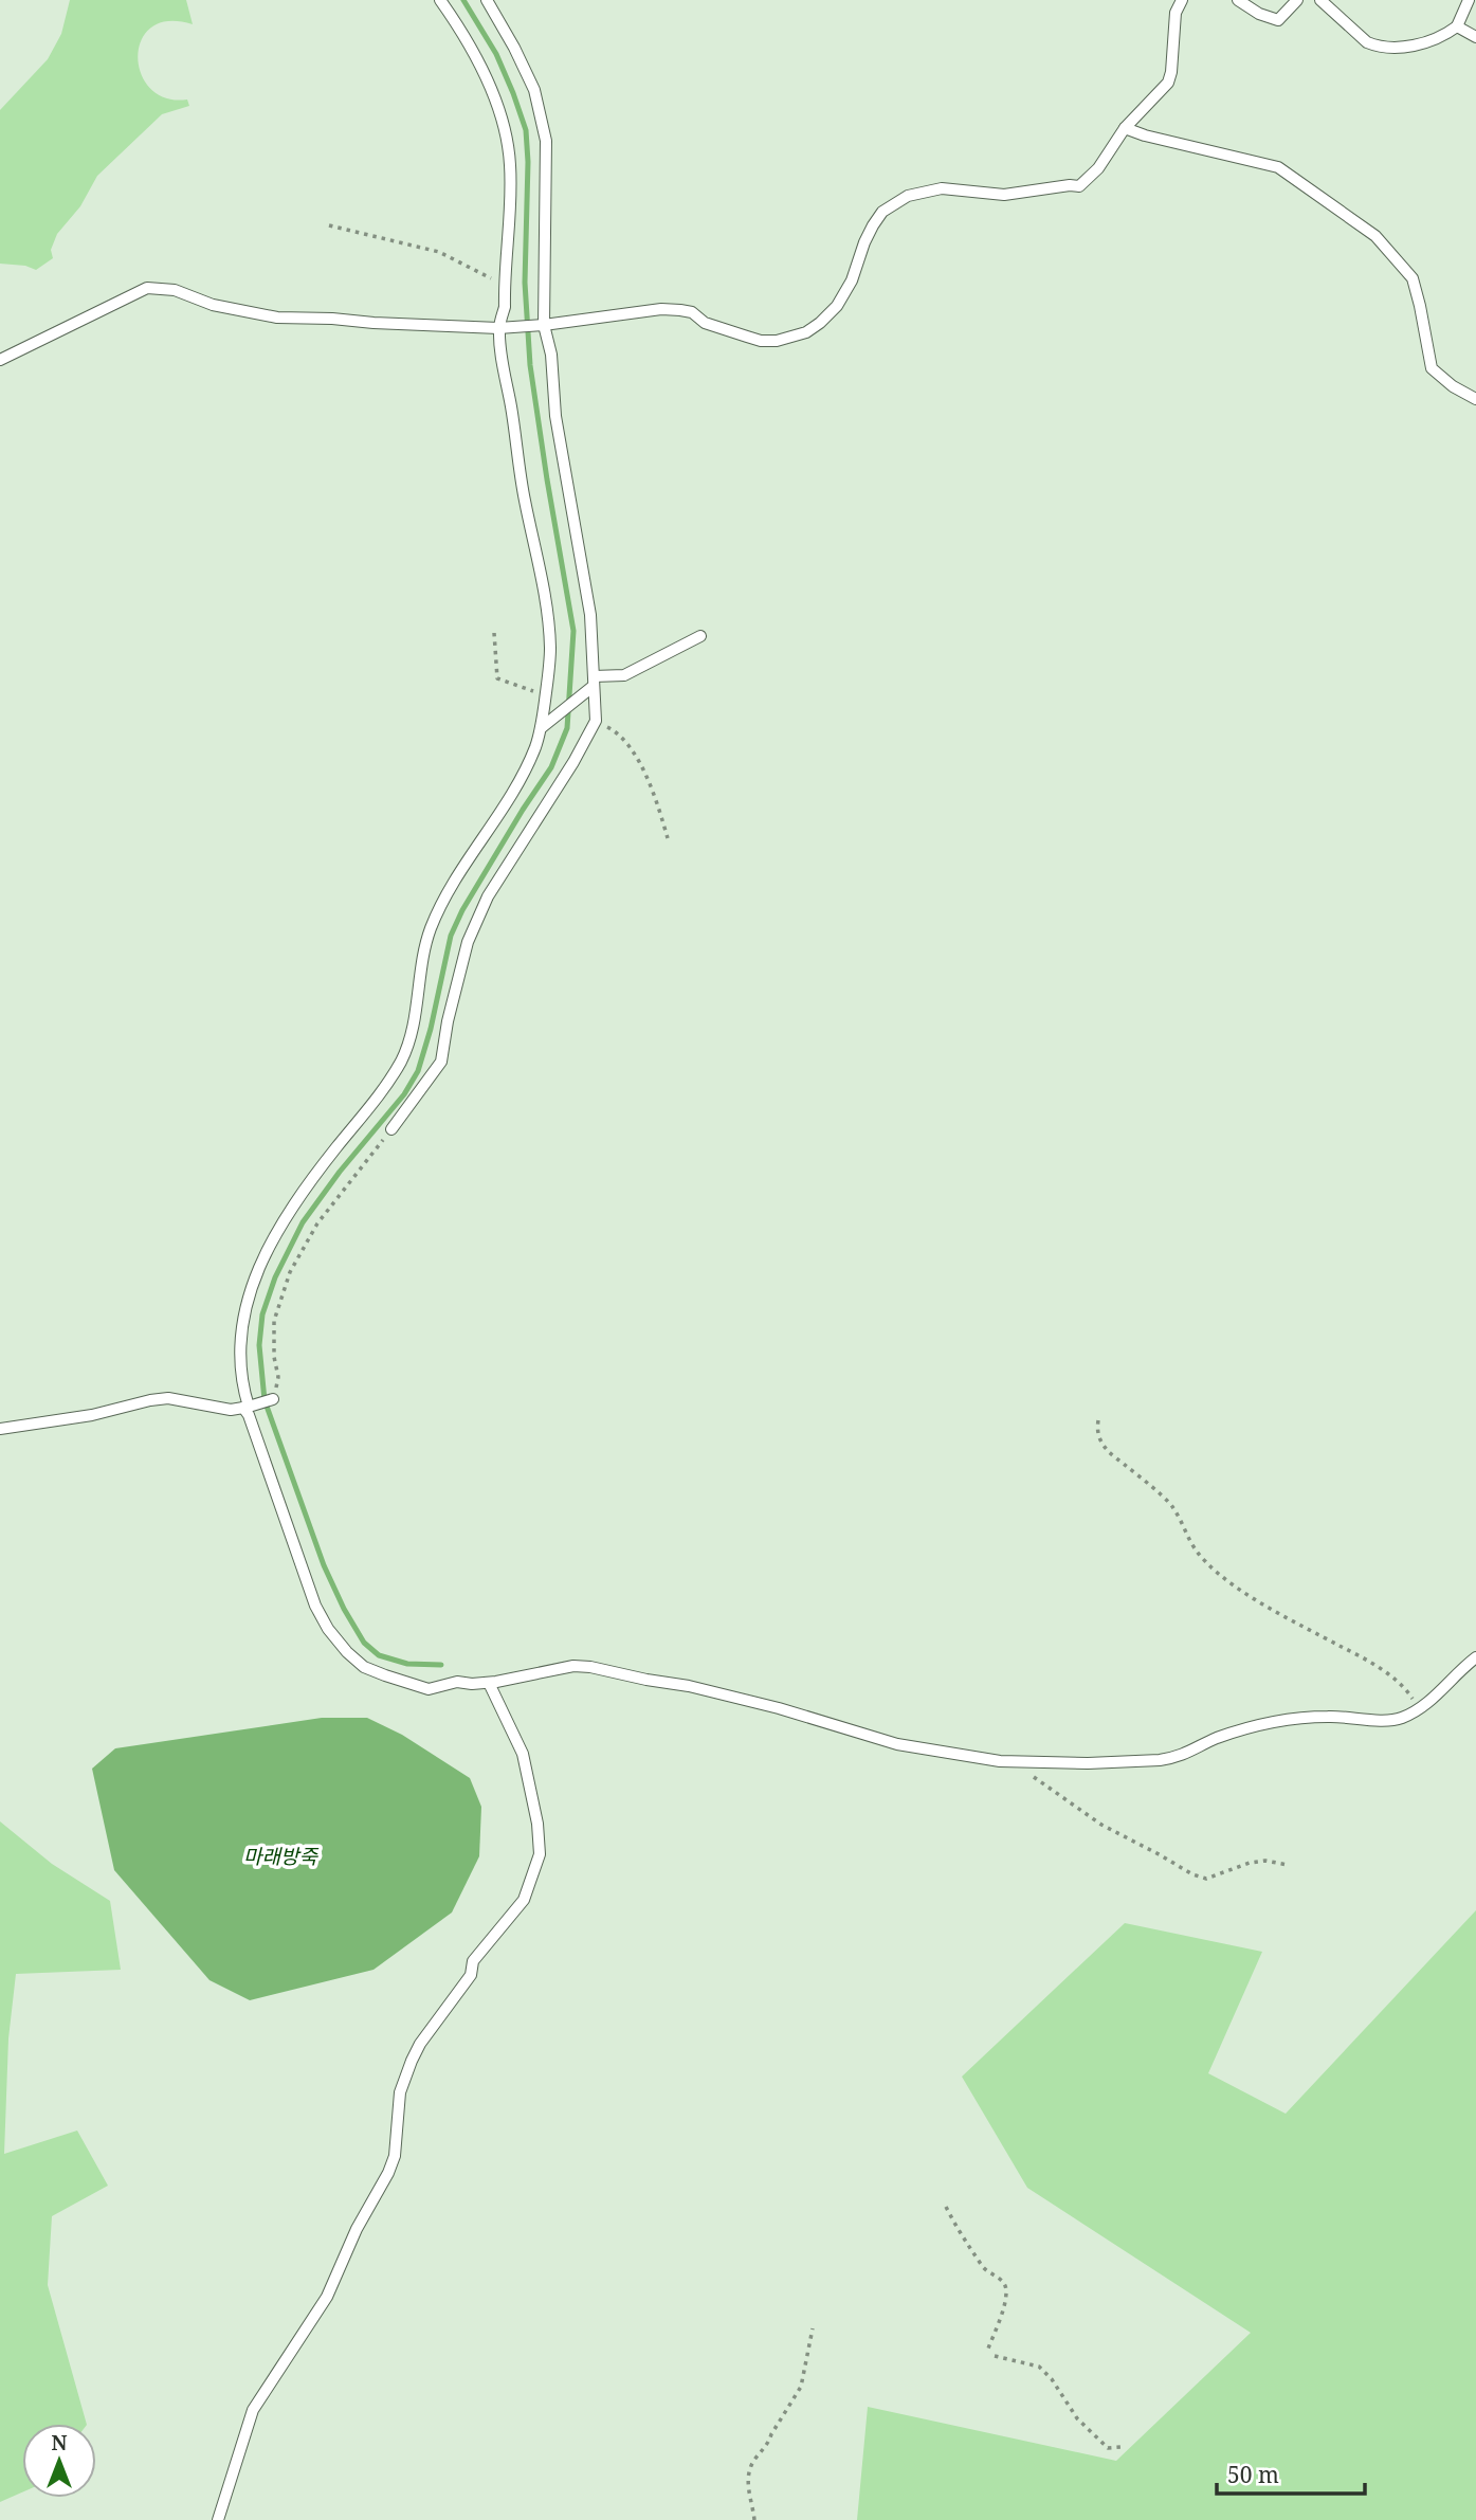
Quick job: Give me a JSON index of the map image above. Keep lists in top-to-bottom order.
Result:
{
  "water": ["마래방죽"],
  "scale_bar": "50 m",
  "north": "top"
}
